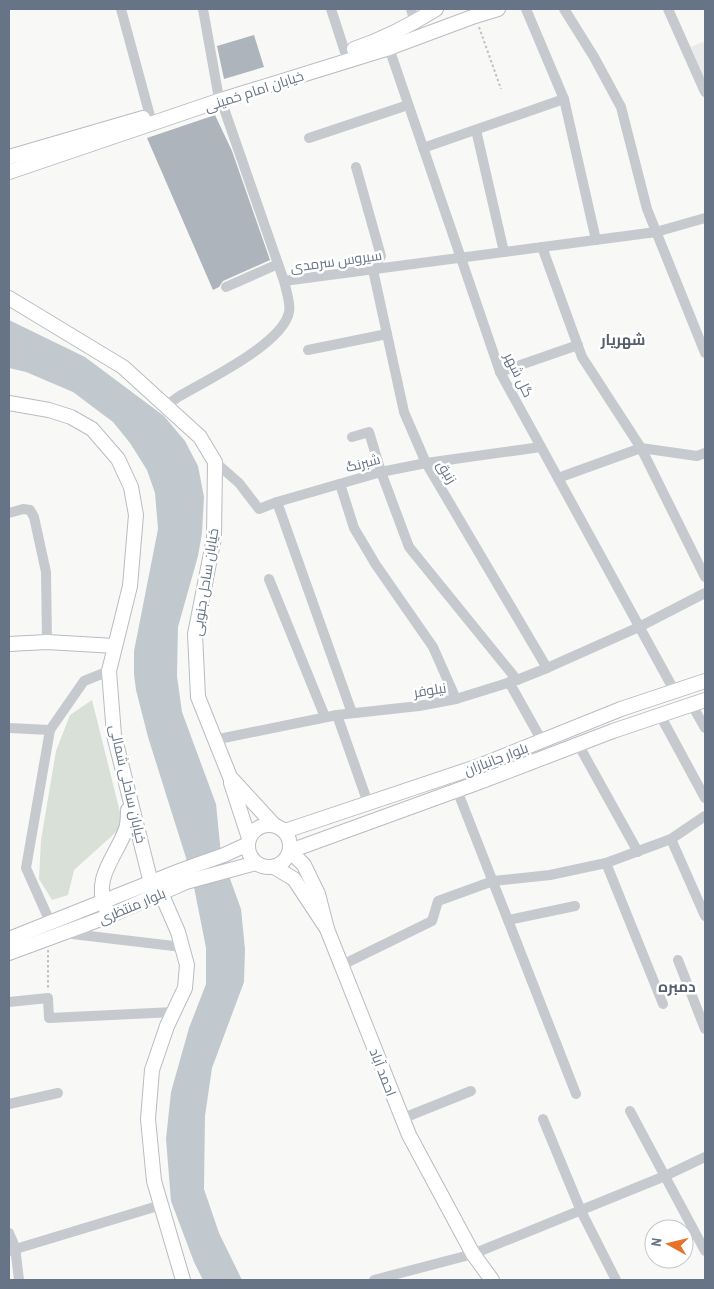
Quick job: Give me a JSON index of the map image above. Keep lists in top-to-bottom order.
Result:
{
  "streets": {
    "main road": [
      "خیابان امام خمینی",
      "خیابان ساحل جنوبی",
      "بلوار جانبازان",
      "خیابان ساحلی شمالی",
      "بلوار منتظری",
      "احمد آباد"
    ],
    "street": [
      "سیروس سرمدی",
      "گل شهر",
      "شبرنگ",
      "زنبق",
      "نیلوفر"
    ]
  },
  "crossings": [
    ["خیابان امام خمینی", "گل شهر"],
    ["سیروس سرمدی", "گل شهر"],
    ["سیروس سرمدی", "زنبق"],
    ["گل شهر", "شبرنگ"],
    ["گل شهر", "نیلوفر"],
    ["گل شهر", "بلوار جانبازان"],
    ["شبرنگ", "زنبق"],
    ["شبرنگ", "خیابان ساحل جنوبی"],
    ["زنبق", "نیلوفر"],
    ["خیابان ساحل جنوبی", "نیلوفر"],
    ["خیابان ساحل جنوبی", "بلوار جانبازان"],
    ["خیابان ساحل جنوبی", "بلوار منتظری"],
    ["خیابان ساحل جنوبی", "احمد آباد"],
    ["بلوار جانبازان", "بلوار منتظری"],
    ["بلوار جانبازان", "احمد آباد"],
    ["خیابان ساحلی شمالی", "بلوار منتظری"],
    ["بلوار منتظری", "احمد آباد"]
  ],
  "districts": ["شهریار", "دمبره"],
  "north": "left"
}
